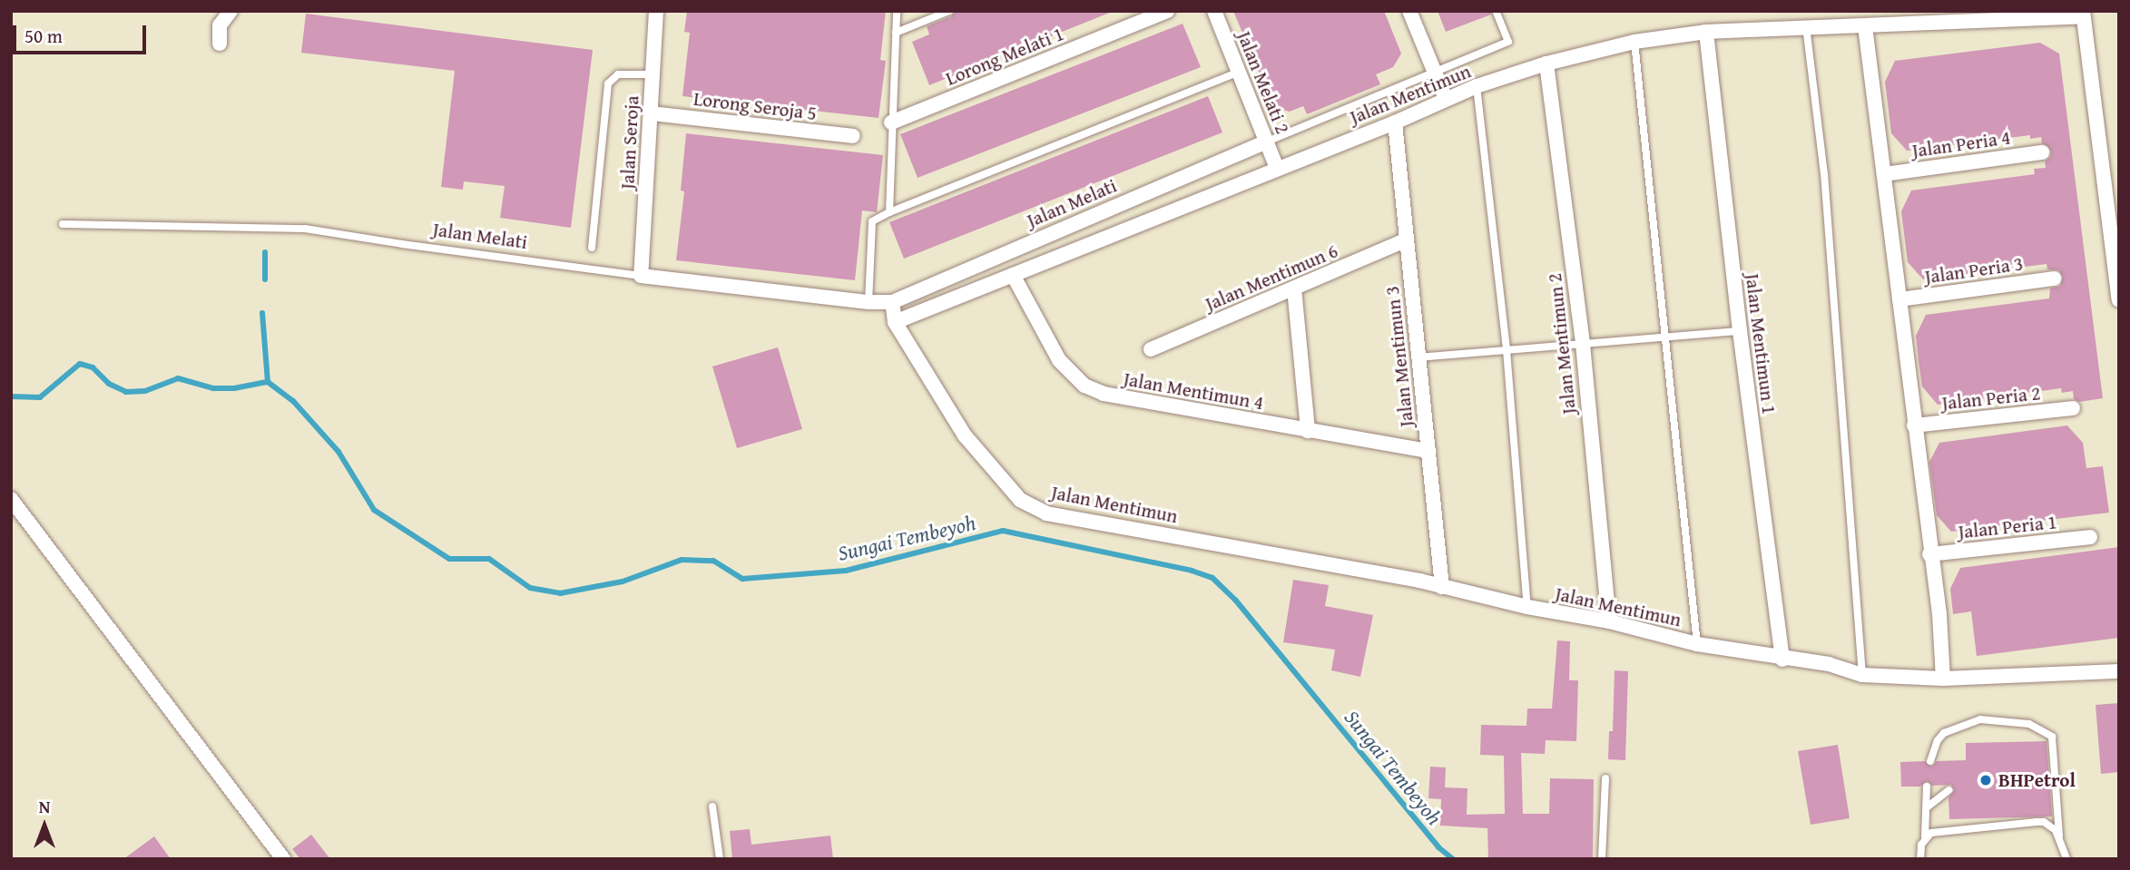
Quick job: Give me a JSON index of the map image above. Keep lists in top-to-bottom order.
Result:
{
  "streets": {
    "street": [
      "Lorong Melati 1",
      "Jalan Melati 2",
      "Jalan Mentimun",
      "Lorong Seroja 5",
      "Jalan Seroja",
      "Jalan Peria 4",
      "Jalan Melati",
      "Jalan Peria 3",
      "Jalan Mentimun 6",
      "Jalan Mentimun 2",
      "Jalan Mentimun 1",
      "Jalan Mentimun 3",
      "Jalan Mentimun 4",
      "Jalan Peria 2",
      "Jalan Peria 1"
    ]
  },
  "crossings": [
    ["Jalan Melati 2", "Jalan Mentimun"],
    ["Jalan Melati 2", "Jalan Melati"],
    ["Jalan Mentimun", "Jalan Mentimun 2"],
    ["Jalan Mentimun", "Jalan Mentimun 1"],
    ["Jalan Mentimun", "Jalan Mentimun 3"],
    ["Jalan Mentimun", "Jalan Mentimun 4"],
    ["Lorong Seroja 5", "Jalan Seroja"],
    ["Jalan Seroja", "Jalan Melati"],
    ["Jalan Mentimun 6", "Jalan Mentimun 3"],
    ["Jalan Mentimun 3", "Jalan Mentimun 4"]
  ],
  "water": ["Sungai Tembeyoh"],
  "places": ["BHPetrol"],
  "scale_bar": "50 m",
  "north": "top"
}
